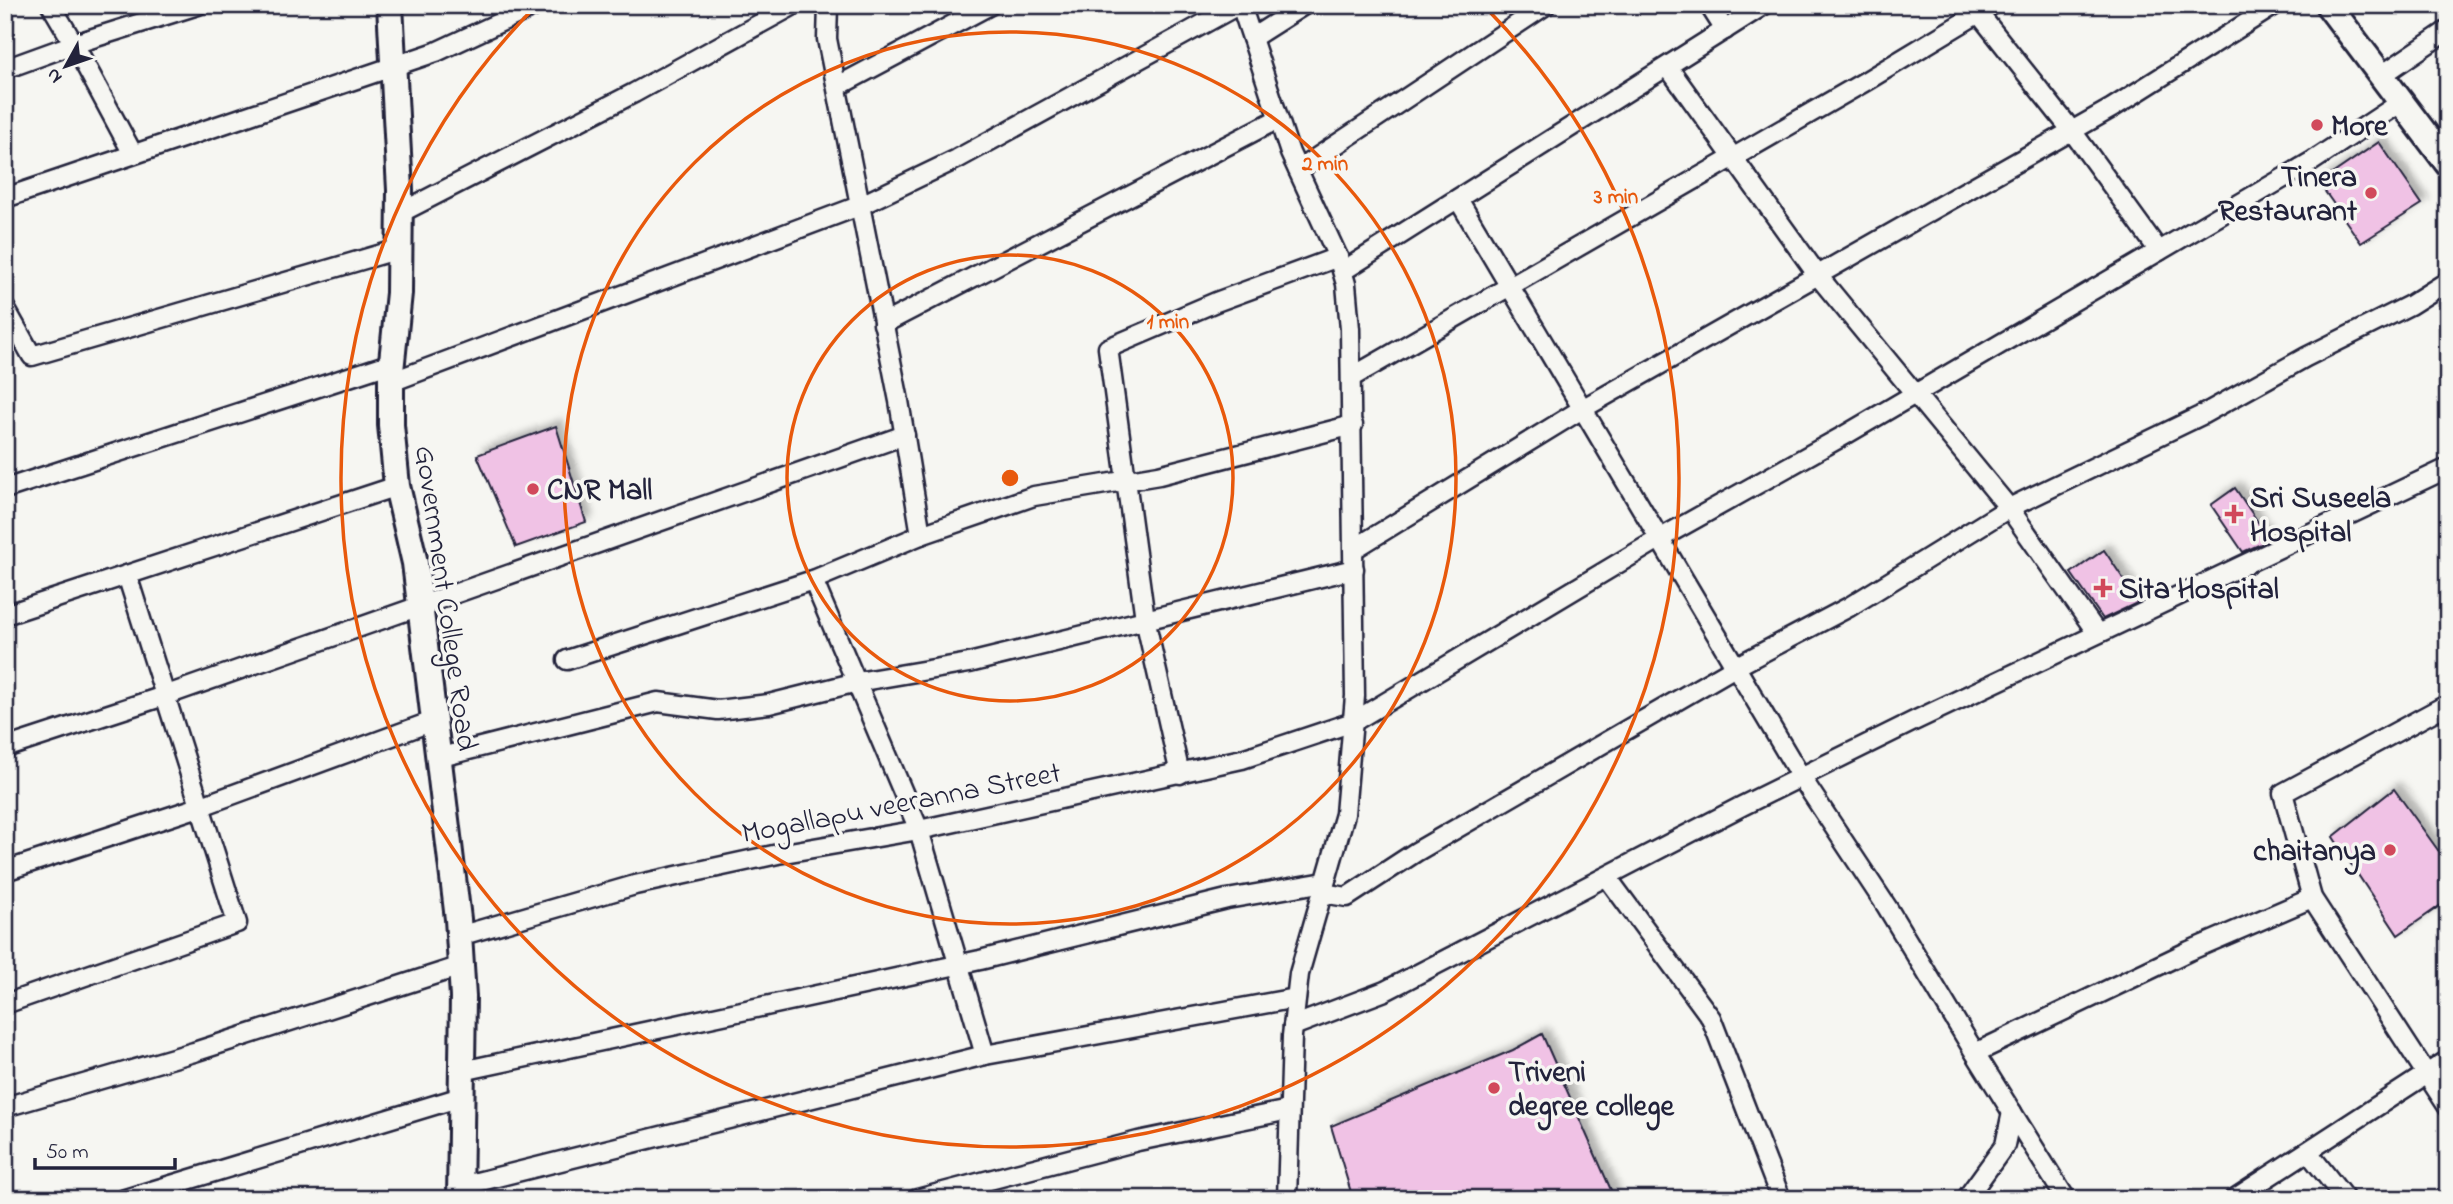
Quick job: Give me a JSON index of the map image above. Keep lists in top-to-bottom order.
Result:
{
  "streets": {
    "main road": ["Government College Road"],
    "street": ["Mogallapu veeranna Street"]
  },
  "crossings": [
    ["Government College Road", "Mogallapu veeranna Street"]
  ],
  "places": {
    "other": [
      "More",
      "Tinera Restaurant",
      "CNR Mall",
      "chaitanya",
      "Triveni degree college"
    ],
    "health": ["Sri Suseela Hospital", "Sita Hospital"]
  },
  "scale_bar": "50 m",
  "north": "bottom left",
  "rings": ["2 min", "3 min", "1 min"]
}
